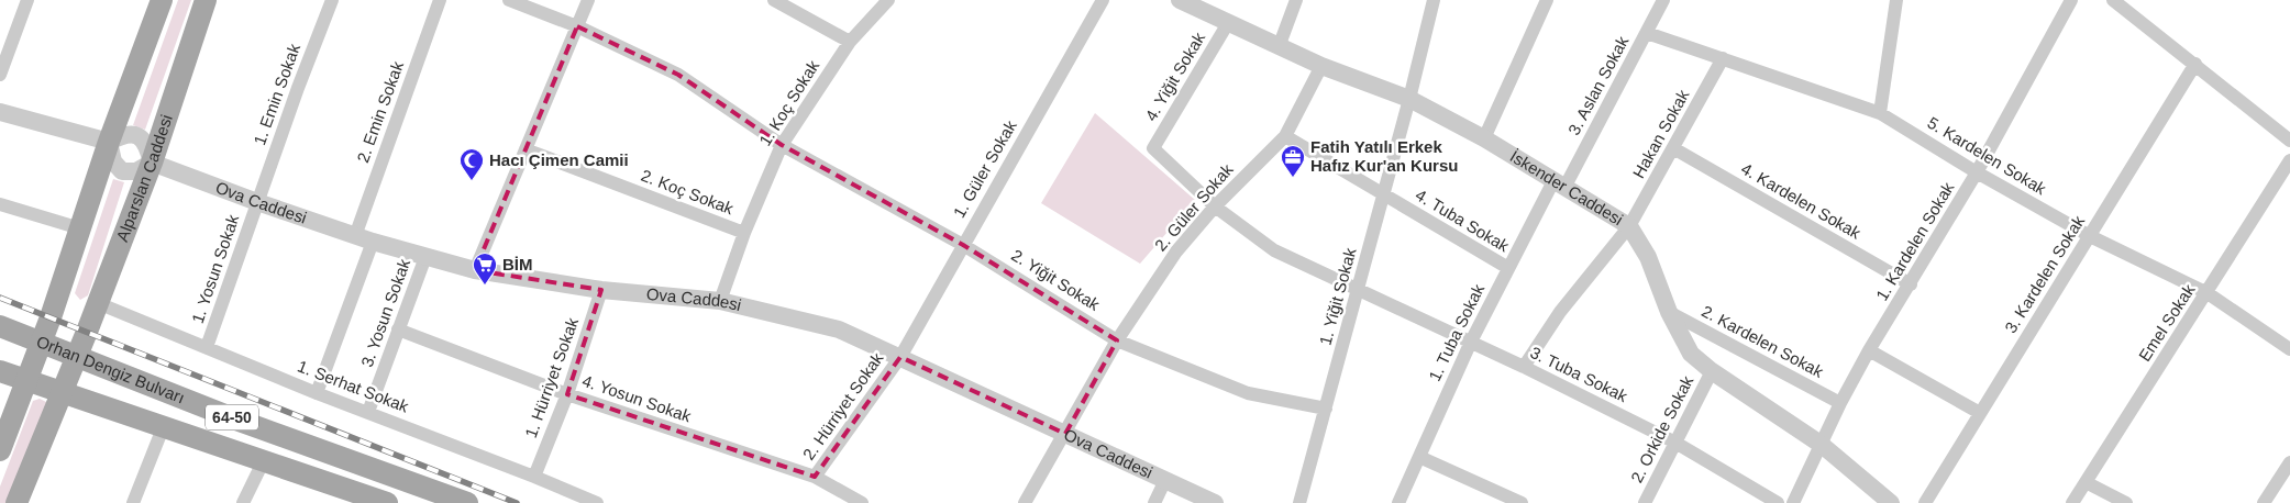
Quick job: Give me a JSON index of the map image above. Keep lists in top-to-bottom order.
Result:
{
  "streets": {
    "main road": ["Alparslan Caddesi", "Orhan Dengiz Bulvarı", "64-50"],
    "street": [
      "4. Yiğit Sokak",
      "3. Aslan Sokak",
      "1. Emin Sokak",
      "1. Koç Sokak",
      "2. Emin Sokak",
      "Hakan Sokak",
      "5. Kardelen Sokak",
      "1. Güler Sokak",
      "İskender Caddesi",
      "2. Koç Sokak",
      "4. Kardelen Sokak",
      "Ova Caddesi",
      "2. Güler Sokak",
      "4. Tuba Sokak",
      "1. Kardelen Sokak",
      "1. Yosun Sokak",
      "3. Kardelen Sokak",
      "2. Yiğit Sokak",
      "1. Yiğit Sokak",
      "3. Yosun Sokak",
      "Emel Sokak",
      "1. Tuba Sokak",
      "2. Kardelen Sokak",
      "3. Tuba Sokak",
      "1. Hürriyet Sokak",
      "1. Serhat Sokak",
      "4. Yosun Sokak",
      "2. Hürriyet Sokak",
      "2. Orkide Sokak"
    ]
  },
  "crossings": [
    ["4. Yiğit Sokak", "İskender Caddesi"],
    ["4. Yiğit Sokak", "3. Tuba Sokak"],
    ["3. Aslan Sokak", "5. Kardelen Sokak"],
    ["3. Aslan Sokak", "İskender Caddesi"],
    ["3. Aslan Sokak", "1. Tuba Sokak"],
    ["1. Emin Sokak", "Ova Caddesi"],
    ["1. Emin Sokak", "1. Yosun Sokak"],
    ["1. Koç Sokak", "2. Koç Sokak"],
    ["1. Koç Sokak", "Ova Caddesi"],
    ["1. Koç Sokak", "2. Yiğit Sokak"],
    ["2. Emin Sokak", "Ova Caddesi"],
    ["Hakan Sokak", "5. Kardelen Sokak"],
    ["Hakan Sokak", "İskender Caddesi"],
    ["Hakan Sokak", "4. Kardelen Sokak"],
    ["Hakan Sokak", "3. Tuba Sokak"],
    ["5. Kardelen Sokak", "1. Kardelen Sokak"],
    ["5. Kardelen Sokak", "3. Kardelen Sokak"],
    ["5. Kardelen Sokak", "Emel Sokak"],
    ["1. Güler Sokak", "Ova Caddesi"],
    ["1. Güler Sokak", "2. Yiğit Sokak"],
    ["1. Güler Sokak", "2. Hürriyet Sokak"],
    ["Alparslan Caddesi", "Ova Caddesi"],
    ["Alparslan Caddesi", "Orhan Dengiz Bulvarı"],
    ["Alparslan Caddesi", "1. Serhat Sokak"],
    ["İskender Caddesi", "2. Güler Sokak"],
    ["İskender Caddesi", "1. Kardelen Sokak"],
    ["İskender Caddesi", "1. Yiğit Sokak"],
    ["İskender Caddesi", "1. Tuba Sokak"],
    ["İskender Caddesi", "2. Kardelen Sokak"],
    ["İskender Caddesi", "2. Orkide Sokak"],
    ["4. Kardelen Sokak", "1. Kardelen Sokak"],
    ["Ova Caddesi", "2. Güler Sokak"],
    ["Ova Caddesi", "1. Yosun Sokak"],
    ["Ova Caddesi", "3. Yosun Sokak"],
    ["Ova Caddesi", "1. Hürriyet Sokak"],
    ["Ova Caddesi", "2. Hürriyet Sokak"],
    ["2. Güler Sokak", "4. Tuba Sokak"],
    ["2. Güler Sokak", "2. Yiğit Sokak"],
    ["2. Güler Sokak", "3. Tuba Sokak"],
    ["4. Tuba Sokak", "1. Yiğit Sokak"],
    ["4. Tuba Sokak", "1. Tuba Sokak"],
    ["1. Kardelen Sokak", "2. Kardelen Sokak"],
    ["1. Yosun Sokak", "1. Serhat Sokak"],
    ["2. Yiğit Sokak", "1. Yiğit Sokak"],
    ["1. Yiğit Sokak", "3. Tuba Sokak"],
    ["3. Yosun Sokak", "1. Serhat Sokak"],
    ["3. Yosun Sokak", "4. Yosun Sokak"],
    ["1. Tuba Sokak", "3. Tuba Sokak"],
    ["3. Tuba Sokak", "2. Orkide Sokak"],
    ["1. Hürriyet Sokak", "1. Serhat Sokak"],
    ["1. Hürriyet Sokak", "4. Yosun Sokak"],
    ["4. Yosun Sokak", "2. Hürriyet Sokak"]
  ],
  "places": {
    "office": ["Fatih Yatılı Erkek Hafız Kur'an Kursu"],
    "mosque": ["Hacı Çimen Camii"],
    "supermarket": ["BİM"]
  }
}
